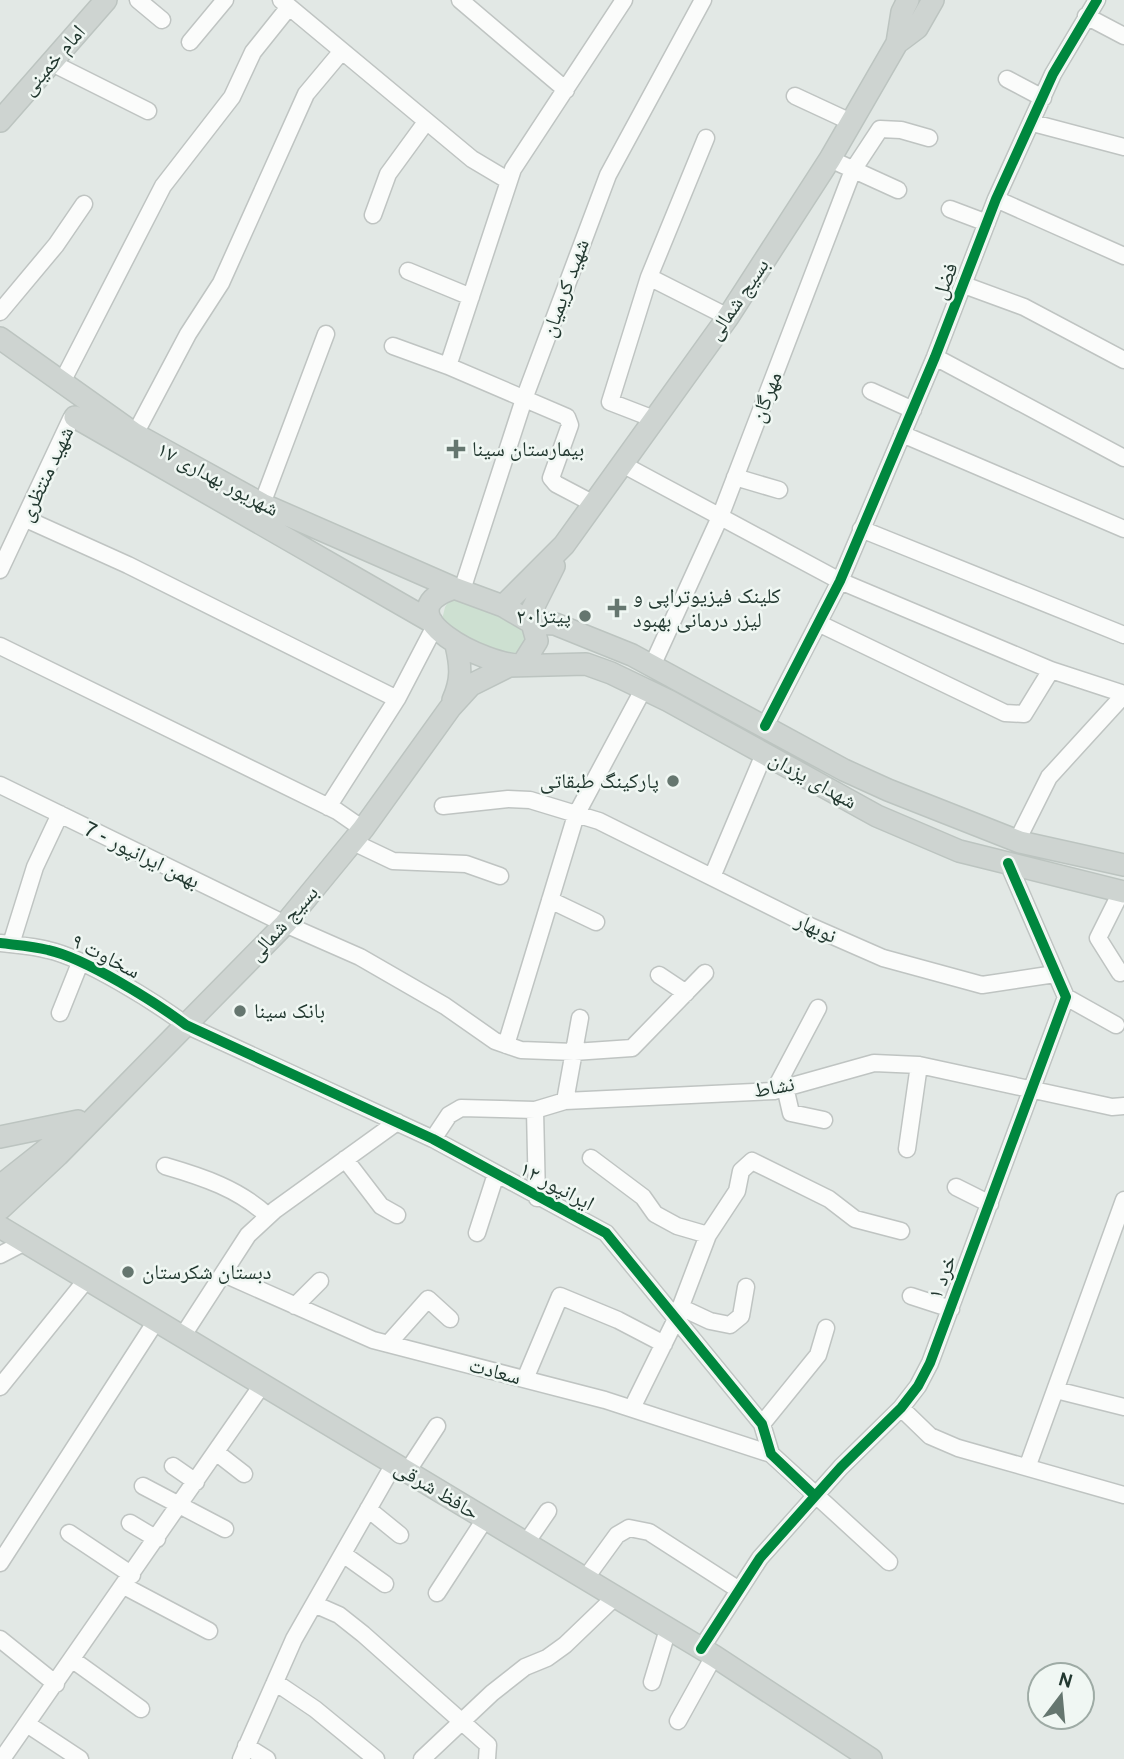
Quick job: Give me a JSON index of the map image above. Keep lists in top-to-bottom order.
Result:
{
  "streets": {
    "main road": [
      "امام خمینی",
      "بسیج شمالی",
      "۱۷ شهریور بهداری",
      "شهدای یزدان",
      "حافظ شرقی"
    ],
    "street": [
      "فضل",
      "شهید کریمیان",
      "مهرگان",
      "شهید منتظری",
      "بهمن ایرانپور - 7",
      "نوبهار",
      "سخاوت ۹",
      "نشاط",
      "ایرانپور ۱۲",
      "خرد ۱",
      "سعادت"
    ]
  },
  "crossings": [
    ["فضل", "شهدای یزدان"],
    ["شهید کریمیان", "۱۷ شهریور بهداری"],
    ["بسیج شمالی", "۱۷ شهریور بهداری"],
    ["بسیج شمالی", "شهدای یزدان"],
    ["بسیج شمالی", "بهمن ایرانپور - 7"],
    ["بسیج شمالی", "سخاوت ۹"],
    ["بسیج شمالی", "ایرانپور ۱۲"],
    ["مهرگان", "شهدای یزدان"],
    ["۱۷ شهریور بهداری", "شهدای یزدان"],
    ["سخاوت ۹", "ایرانپور ۱۲"],
    ["نشاط", "ایرانپور ۱۲"],
    ["نشاط", "خرد ۱"],
    ["ایرانپور ۱۲", "خرد ۱"],
    ["ایرانپور ۱۲", "سعادت"],
    ["خرد ۱", "حافظ شرقی"]
  ],
  "places": {
    "health": ["بیمارستان سینا", "کلینک فیزیوتراپی و لیزر درمانی بهبود"],
    "other": [
      "پیتزا۲۰",
      "پارکینگ طبقاتی",
      "بانک سینا",
      "دبستان شکرستان"
    ]
  },
  "north": "top"
}
